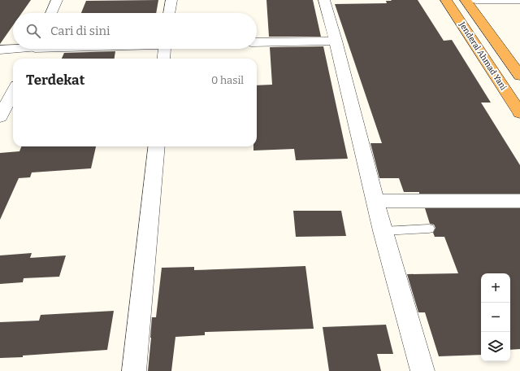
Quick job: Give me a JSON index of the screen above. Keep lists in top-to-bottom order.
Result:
{
  "streets": {
    "highway": ["Jenderal Ahmad Yani"]
  },
  "page": {
    "search": "Cari di sini",
    "heading": ["Terdekat", "0 hasil"],
    "map_buttons": ["+", "−"]
  }
}
